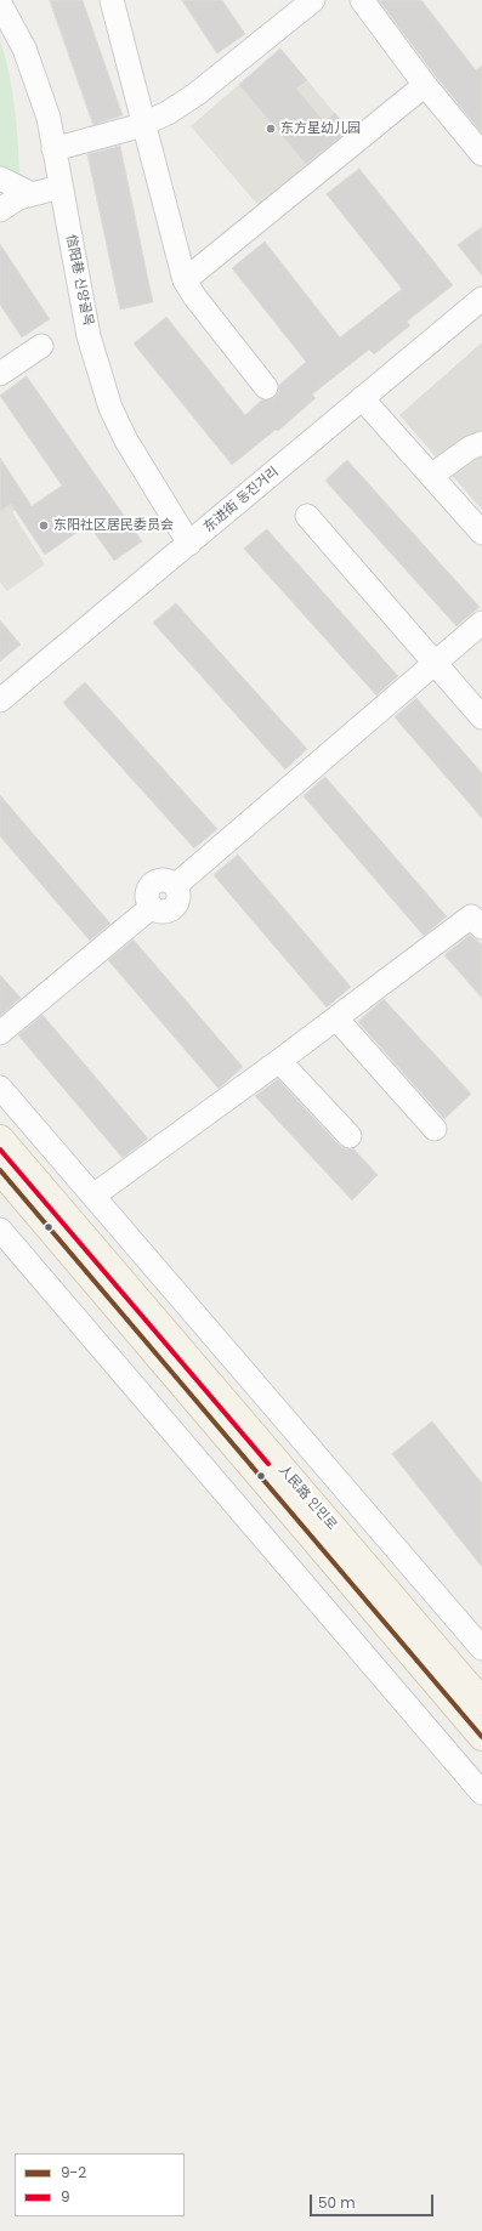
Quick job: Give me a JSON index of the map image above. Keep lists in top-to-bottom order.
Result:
{
  "streets": {
    "main road": ["人民路 인민로"],
    "street": ["信阳巷 신양골목", "东进街 동진거리"]
  },
  "crossings": [
    ["信阳巷 신양골목", "东进街 동진거리"]
  ],
  "places": ["东方星幼儿园", "东阳社区居民委员会"],
  "lines": ["transit line 9", "transit line 9-2"],
  "legend": ["9-2", "9"],
  "scale_bar": "50 m"
}
